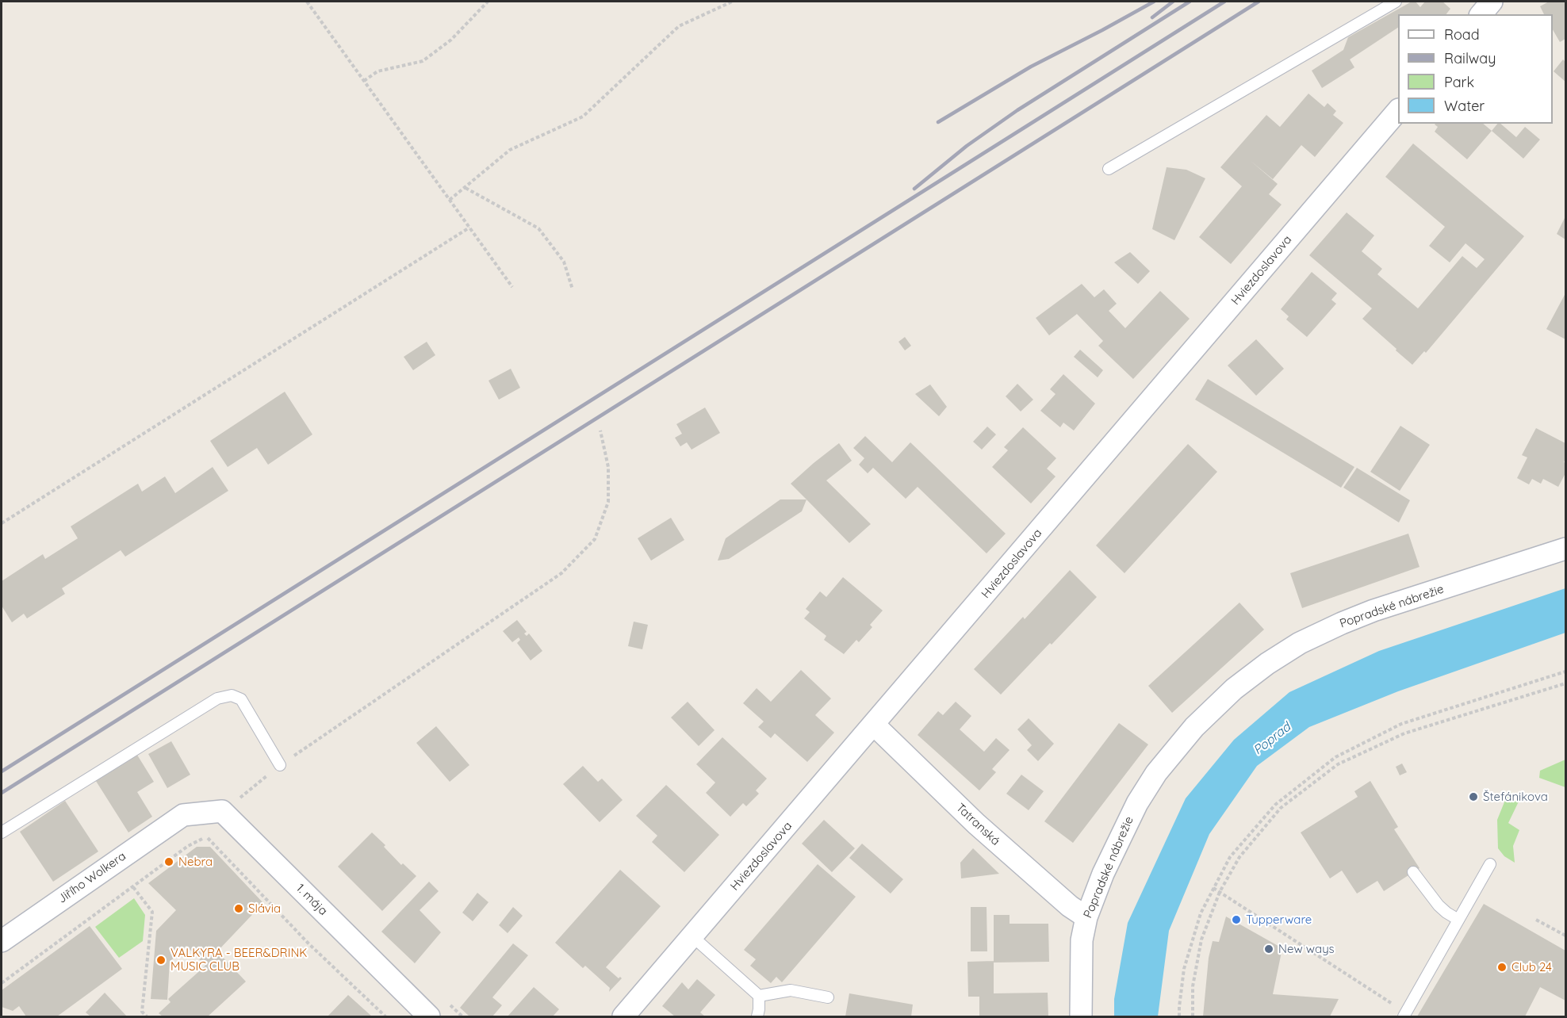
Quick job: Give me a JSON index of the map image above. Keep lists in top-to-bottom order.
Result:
{
  "streets": {
    "street": [
      "Hviezdoslavova",
      "Popradské nábrežie",
      "Tatranská",
      "Jiřího Wolkera",
      "1. mája"
    ]
  },
  "crossings": [
    ["Hviezdoslavova", "Tatranská"],
    ["Popradské nábrežie", "Tatranská"],
    ["Jiřího Wolkera", "1. mája"]
  ],
  "water": ["Poprad"],
  "places": [
    "Štefánikova",
    "Nebra",
    "Slávia",
    "Tupperware",
    "New ways",
    "VALKYRA - BEER&DRINK MUSIC CLUB",
    "Club 24"
  ],
  "legend": [
    "Road",
    "Railway",
    "Park",
    "Water"
  ]
}
